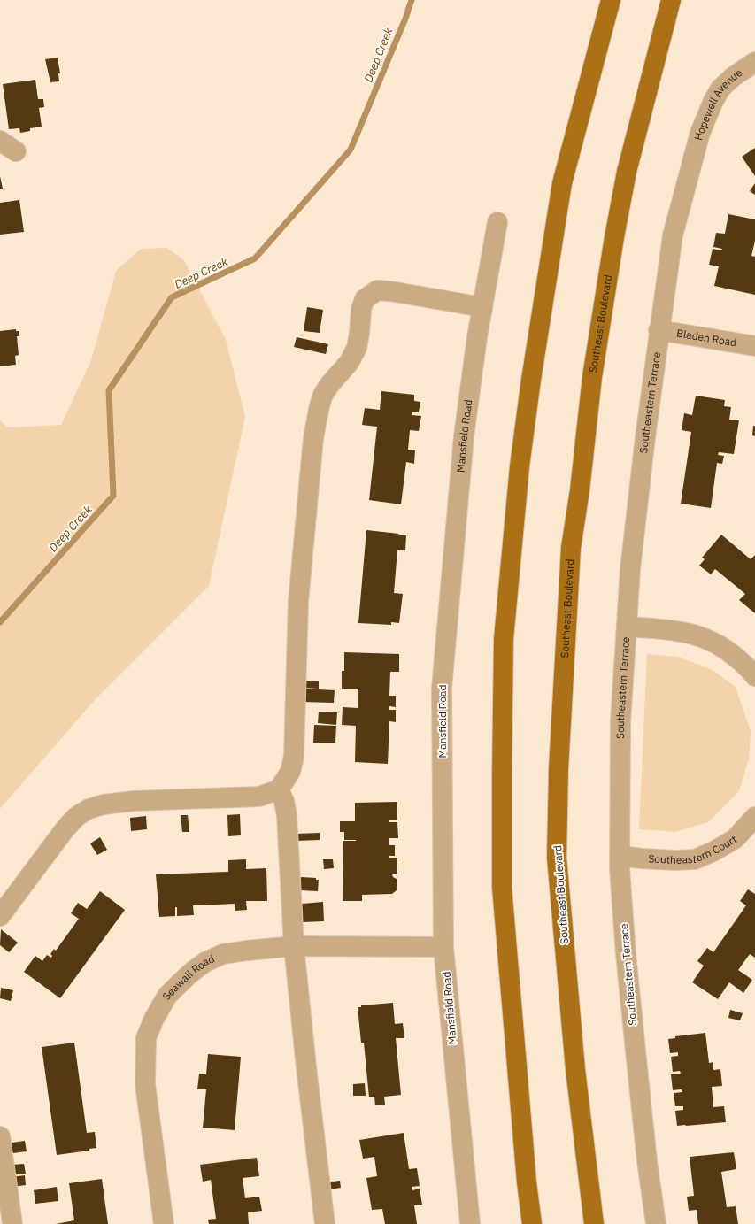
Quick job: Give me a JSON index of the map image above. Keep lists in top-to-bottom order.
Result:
{
  "streets": {
    "main road": ["Southeast Boulevard"],
    "street": [
      "Hopewell Avenue",
      "Bladen Road",
      "Southeastern Terrace",
      "Mansfield Road",
      "Southeastern Court",
      "Seawall Road"
    ]
  },
  "crossings": [
    ["Hopewell Avenue", "Southeastern Terrace"],
    ["Bladen Road", "Southeastern Terrace"],
    ["Southeastern Terrace", "Southeastern Court"],
    ["Mansfield Road", "Seawall Road"]
  ],
  "water": ["Deep Creek"]
}
